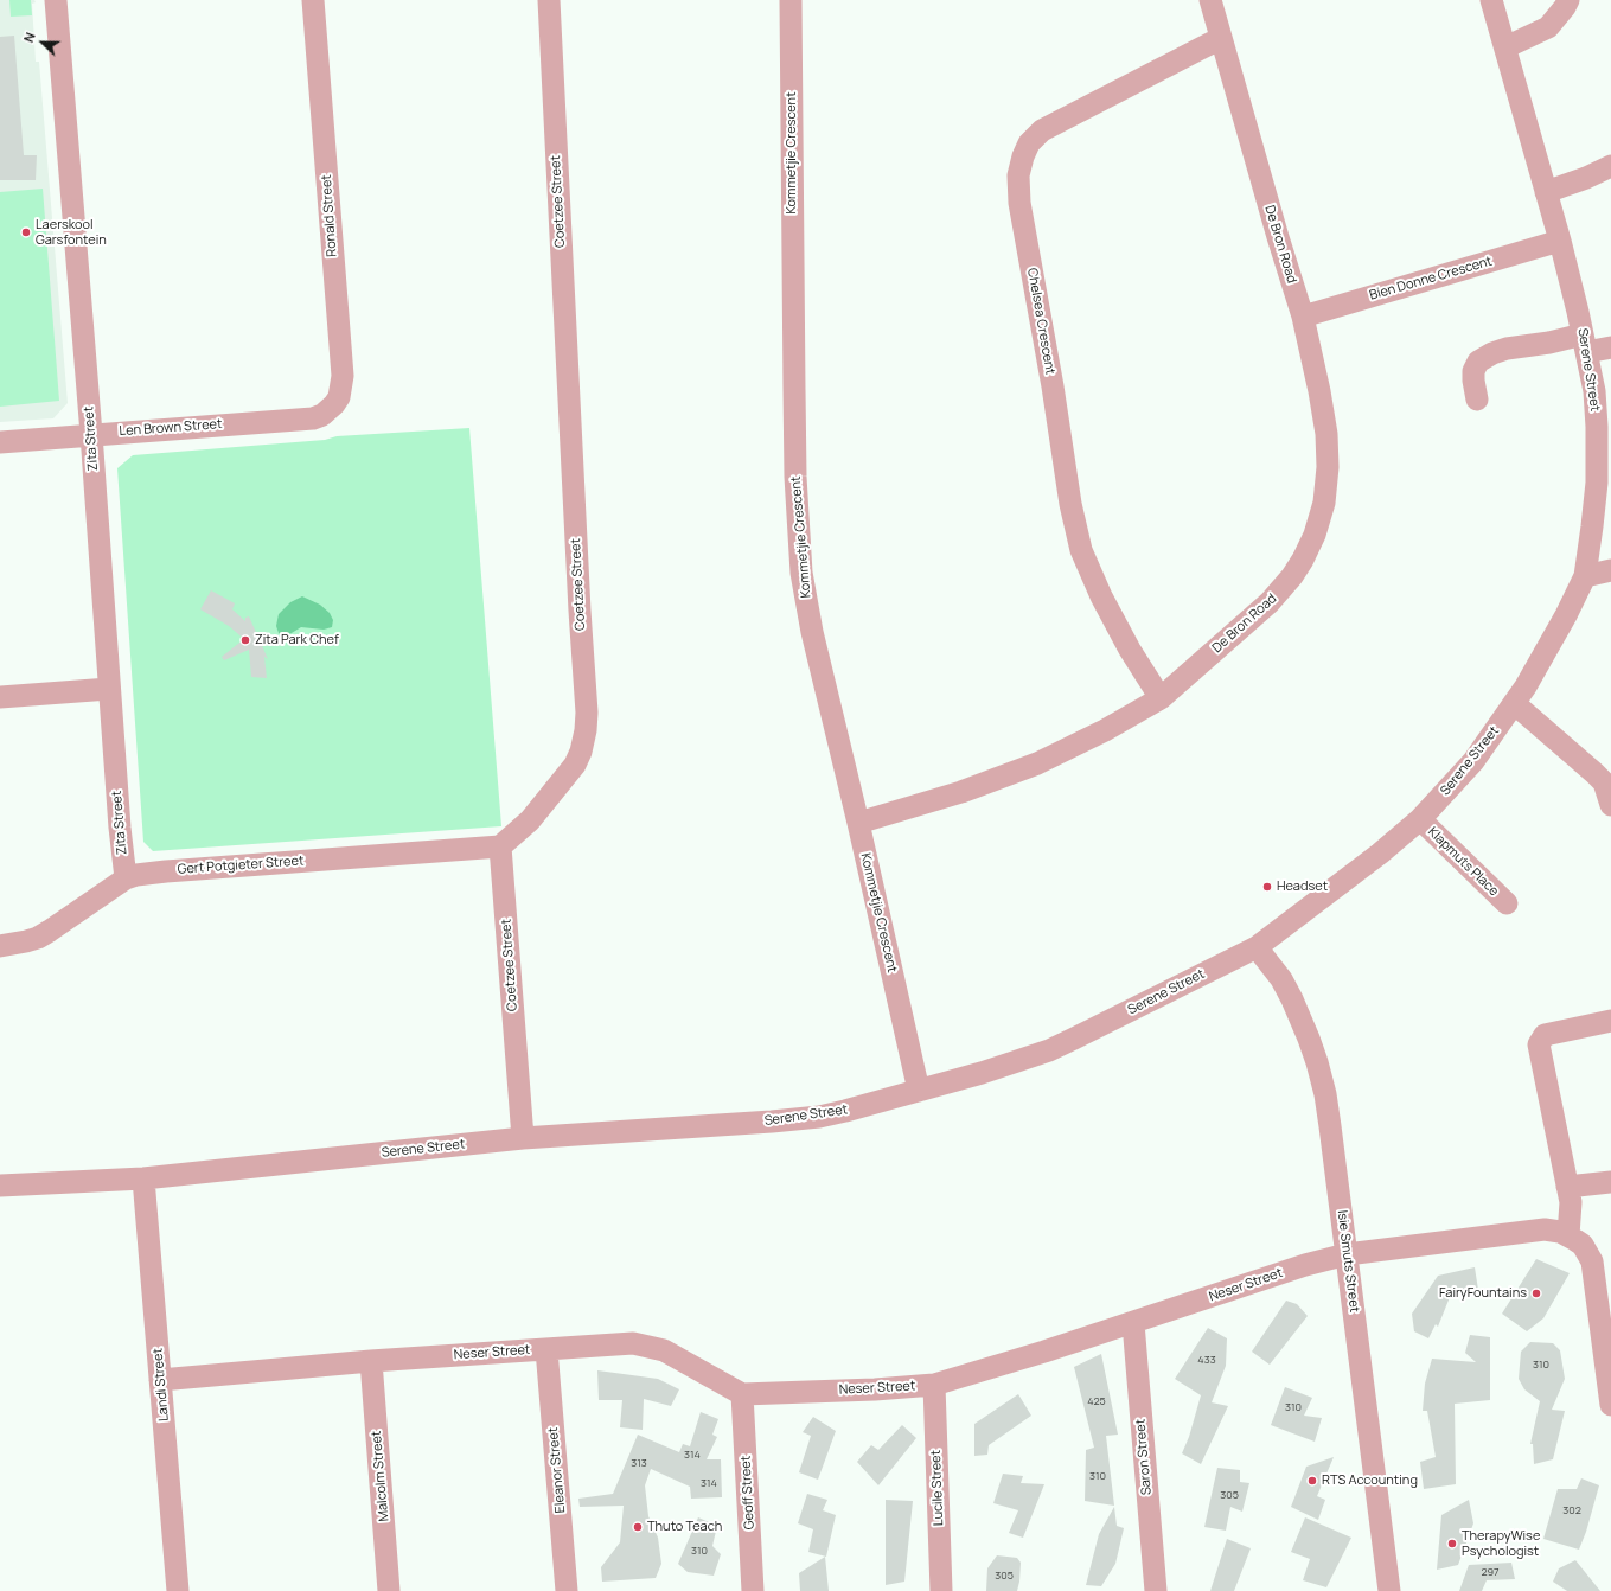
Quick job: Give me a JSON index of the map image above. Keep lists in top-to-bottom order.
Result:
{
  "streets": {
    "street": [
      "Kommetjie Crescent",
      "Coetzee Street",
      "Ronald Street",
      "De Bron Road",
      "Bien Donne Crescent",
      "Chelsea Crescent",
      "Serene Street",
      "Len Brown Street",
      "Zita Street",
      "Klapmuts Place",
      "Gert Potgieter Street",
      "Isie Smuts Street",
      "Neser Street",
      "Landi Street",
      "Saron Street",
      "Eleanor Street",
      "Malcolm Street",
      "Lucile Street",
      "Geoff Street"
    ]
  },
  "crossings": [
    ["Kommetjie Crescent", "De Bron Road"],
    ["Kommetjie Crescent", "Serene Street"],
    ["Coetzee Street", "Serene Street"],
    ["Coetzee Street", "Gert Potgieter Street"],
    ["Ronald Street", "Len Brown Street"],
    ["De Bron Road", "Bien Donne Crescent"],
    ["De Bron Road", "Chelsea Crescent"],
    ["Bien Donne Crescent", "Serene Street"],
    ["Serene Street", "Klapmuts Place"],
    ["Serene Street", "Isie Smuts Street"],
    ["Serene Street", "Landi Street"],
    ["Len Brown Street", "Zita Street"],
    ["Zita Street", "Gert Potgieter Street"],
    ["Isie Smuts Street", "Neser Street"],
    ["Neser Street", "Landi Street"],
    ["Neser Street", "Saron Street"],
    ["Neser Street", "Eleanor Street"],
    ["Neser Street", "Malcolm Street"],
    ["Neser Street", "Lucile Street"],
    ["Neser Street", "Geoff Street"]
  ],
  "places": [
    "Laerskool Garsfontein",
    "Zita Park Chef",
    "Headset",
    "FairyFountains",
    "RTS Accounting",
    "Thuto Teach",
    "TherapyWise Psychologist"
  ],
  "house_numbers": [
    "433",
    "310",
    "425",
    "310",
    "314",
    "313",
    "310",
    "314",
    "305",
    "302",
    "310",
    "297",
    "305"
  ],
  "north": "left"
}
